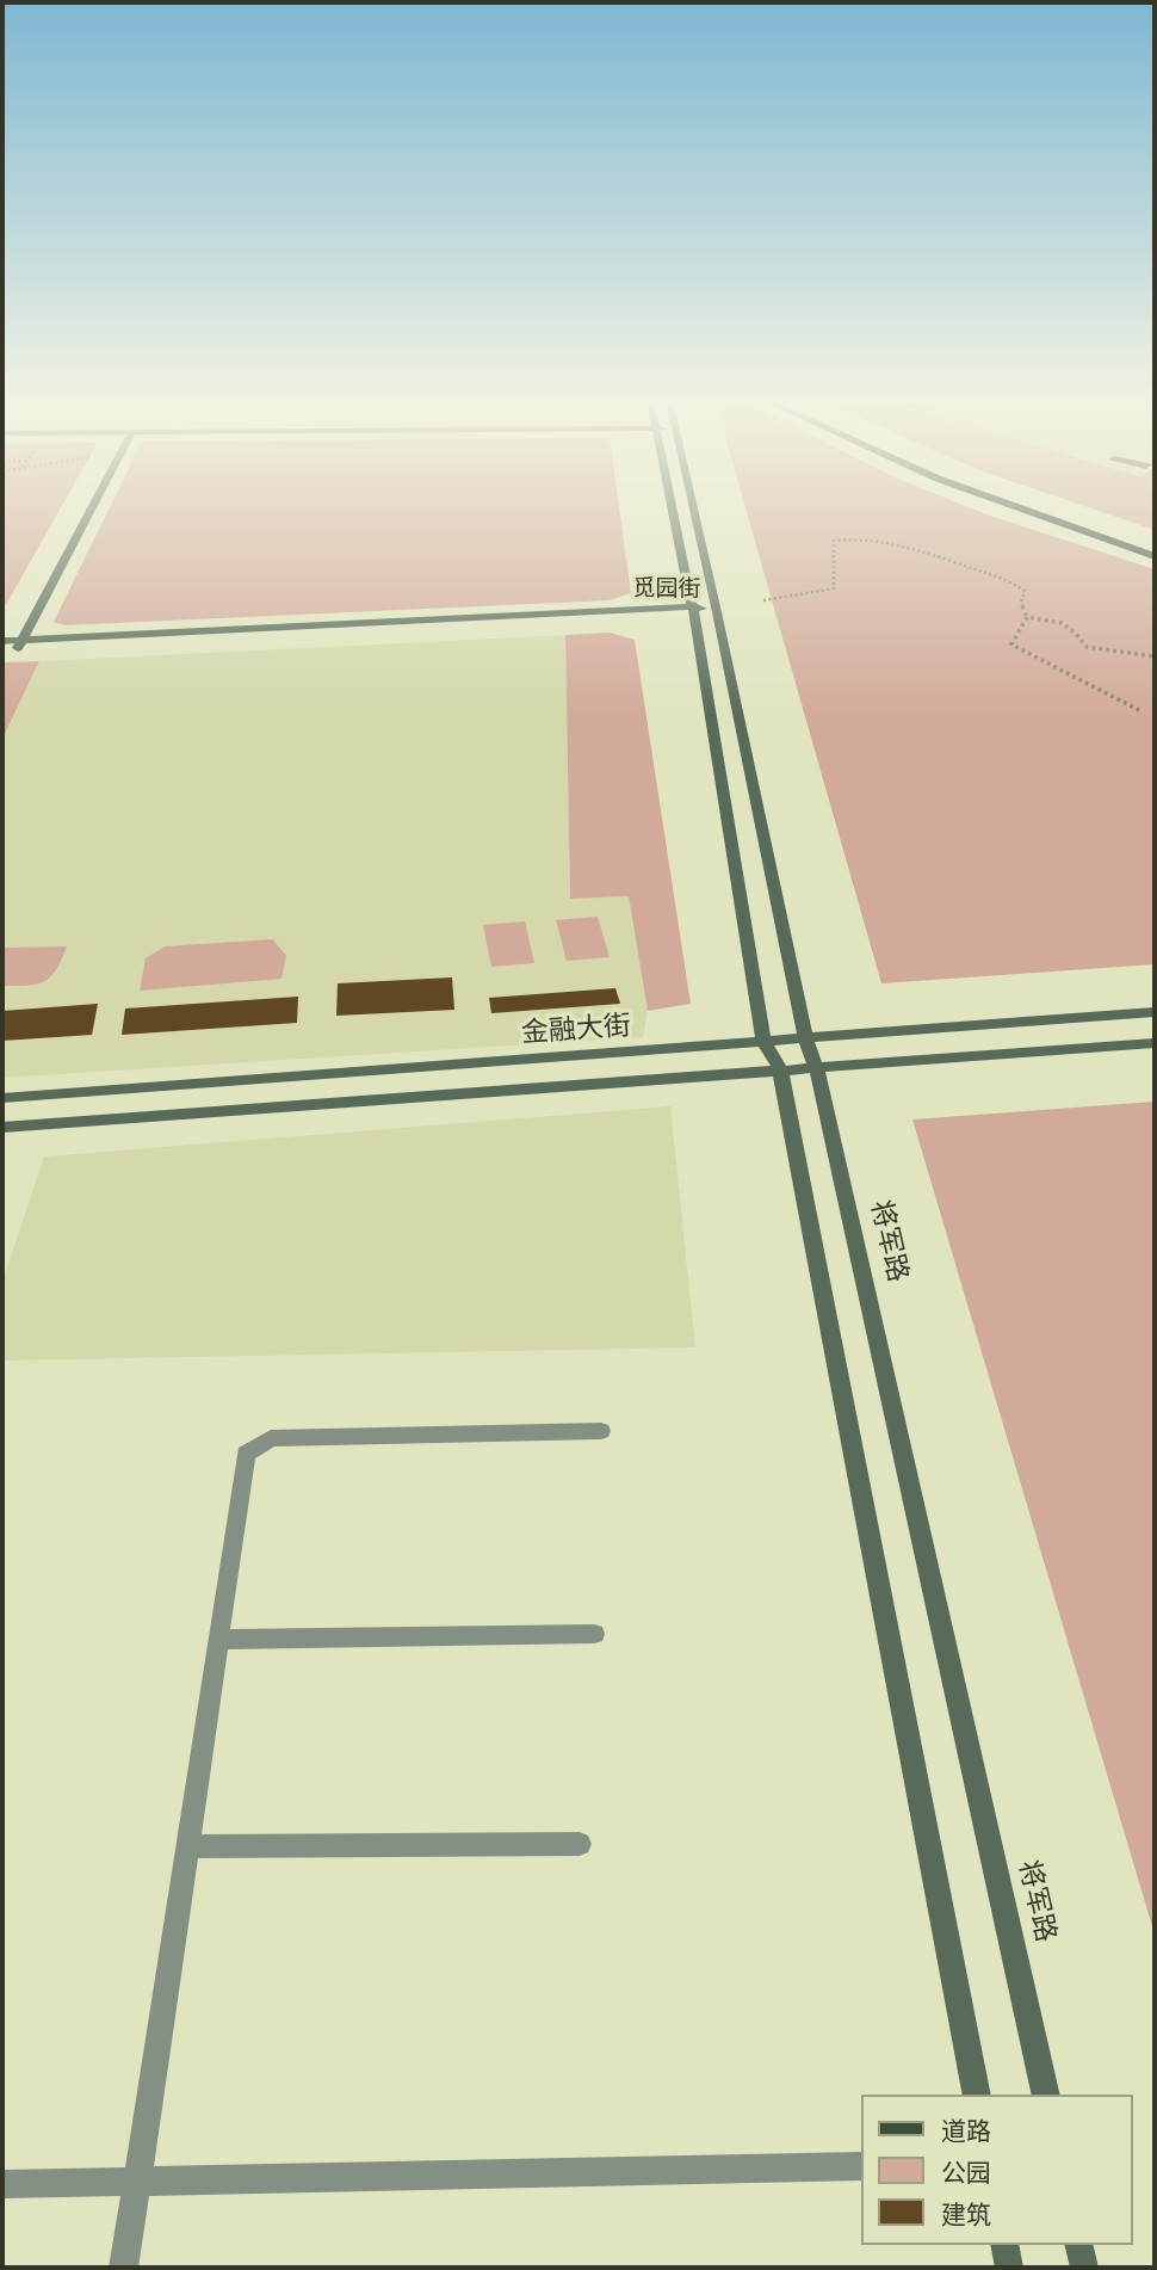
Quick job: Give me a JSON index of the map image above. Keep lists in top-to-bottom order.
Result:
{
  "streets": {
    "main road": ["觅园街", "金融大街", "将军路"]
  },
  "crossings": [
    ["觅园街", "将军路"],
    ["金融大街", "将军路"]
  ],
  "legend": ["道路", "公园", "建筑"]
}
